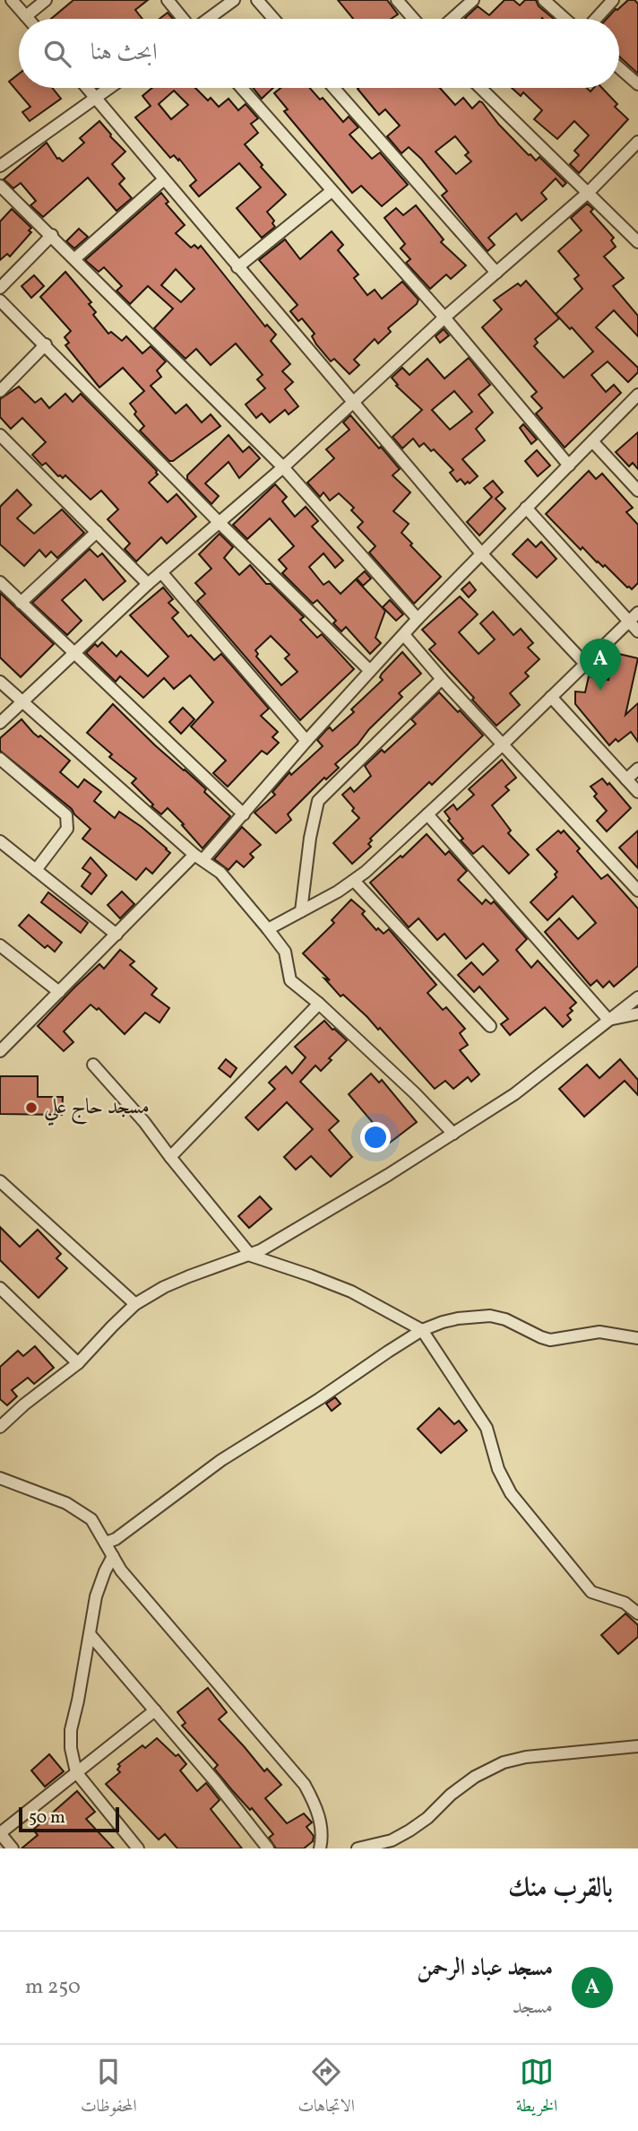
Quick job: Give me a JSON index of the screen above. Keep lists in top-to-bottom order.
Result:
{
  "places": ["مسجد حاج علي"],
  "scale_bar": "50 m",
  "page": {
    "search": "ابحث هنا",
    "pins": "A",
    "scale": "50 m",
    "heading": "بالقرب منك",
    "list": [
      {
        "mark": "A",
        "name": "مسجد عباد الرحمن",
        "note": "مسجد",
        "value": "250 m"
      }
    ],
    "nav": ["الخريطة", "الاتجاهات", "المحفوظات"]
  }
}
